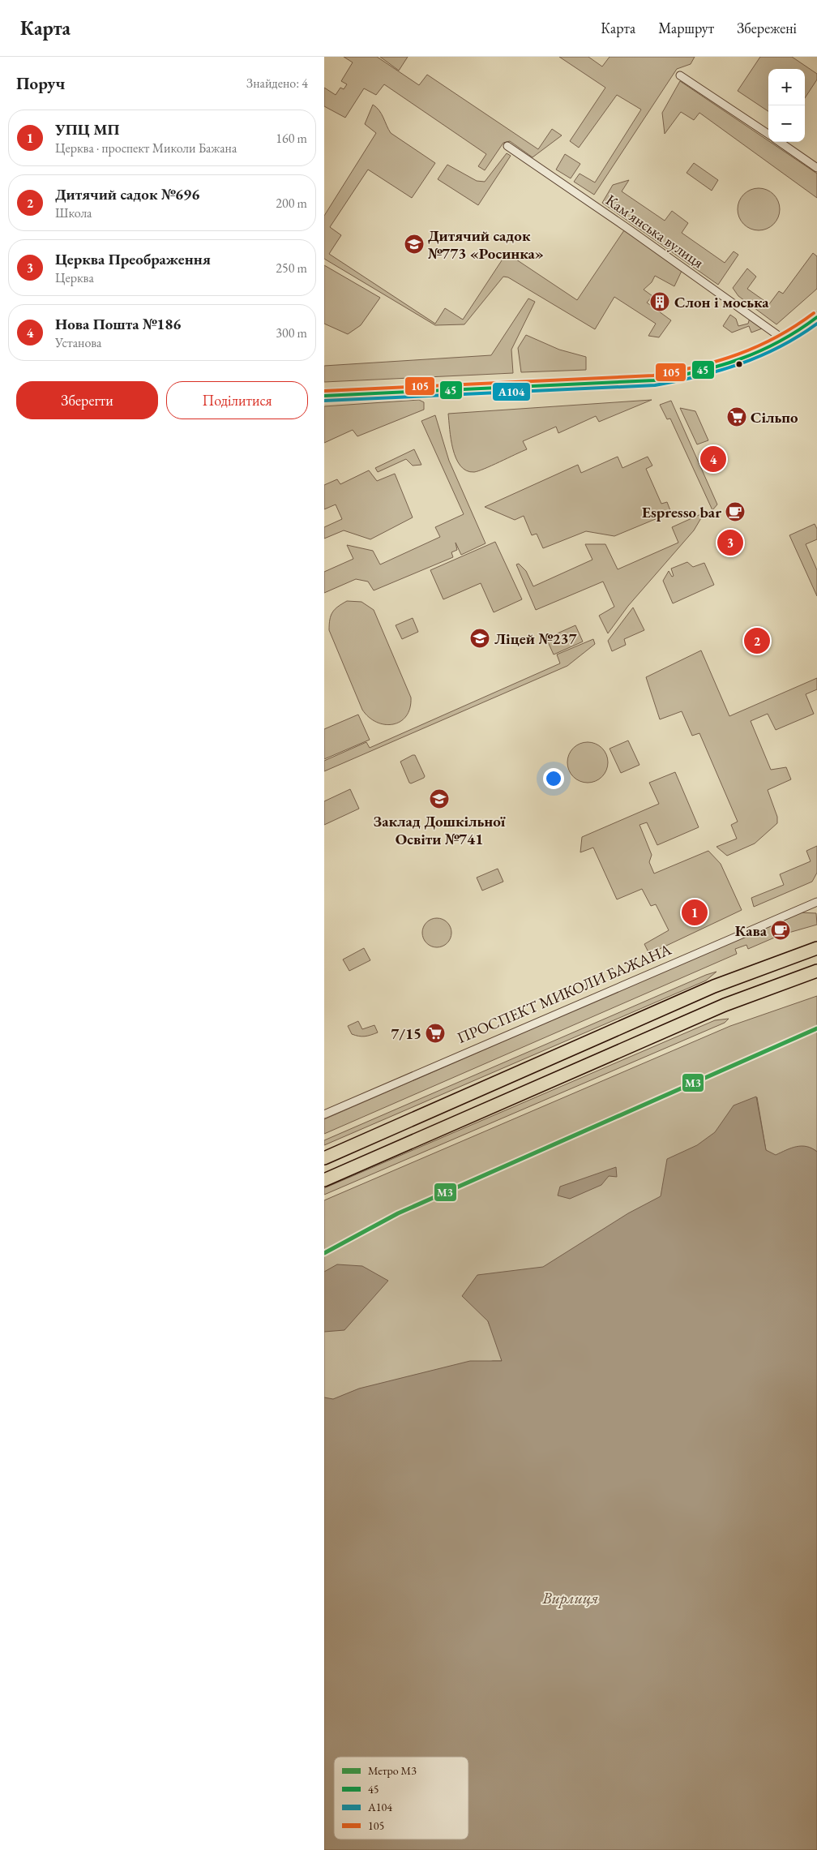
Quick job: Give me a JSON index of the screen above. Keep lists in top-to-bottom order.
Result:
{
  "streets": {
    "street": ["Камʼянська вулиця", "ПРОСПЕКТ МИКОЛИ БАЖАНА"]
  },
  "water": ["Вирлиця"],
  "places": {
    "school or university": ["Дитячий садок №773 «Росинка»", "Ліцей №237", "Заклад Дошкільної Освіти №741"],
    "building": ["Слон і моська"],
    "supermarket": ["Сільпо", "7/15"],
    "cafe": ["Espresso bar", "Кава"]
  },
  "lines": [
    "transit line 105",
    "transit line 45",
    "transit line А104",
    "metro line M3"
  ],
  "legend": [
    "Метро M3",
    "45",
    "А104",
    "105"
  ],
  "page": {
    "header": "Карта",
    "nav": ["Карта", "Маршрут", "Збережені"],
    "heading": ["Поруч", "Знайдено: 4"],
    "map_buttons": ["+", "−"],
    "list": [
      {
        "mark": "1",
        "name": "УПЦ МП",
        "note": "Церква · проспект Миколи Бажана",
        "value": "160 m"
      },
      {
        "mark": "2",
        "name": "Дитячий садок №696",
        "note": "Школа",
        "value": "200 m"
      },
      {
        "mark": "3",
        "name": "Церква Преображення",
        "note": "Церква",
        "value": "250 m"
      },
      {
        "mark": "4",
        "name": "Нова Пошта №186",
        "note": "Установа",
        "value": "300 m"
      }
    ],
    "buttons": ["Зберегти", "Поділитися"],
    "pins": [
      "4",
      "3",
      "2",
      "1"
    ]
  }
}
